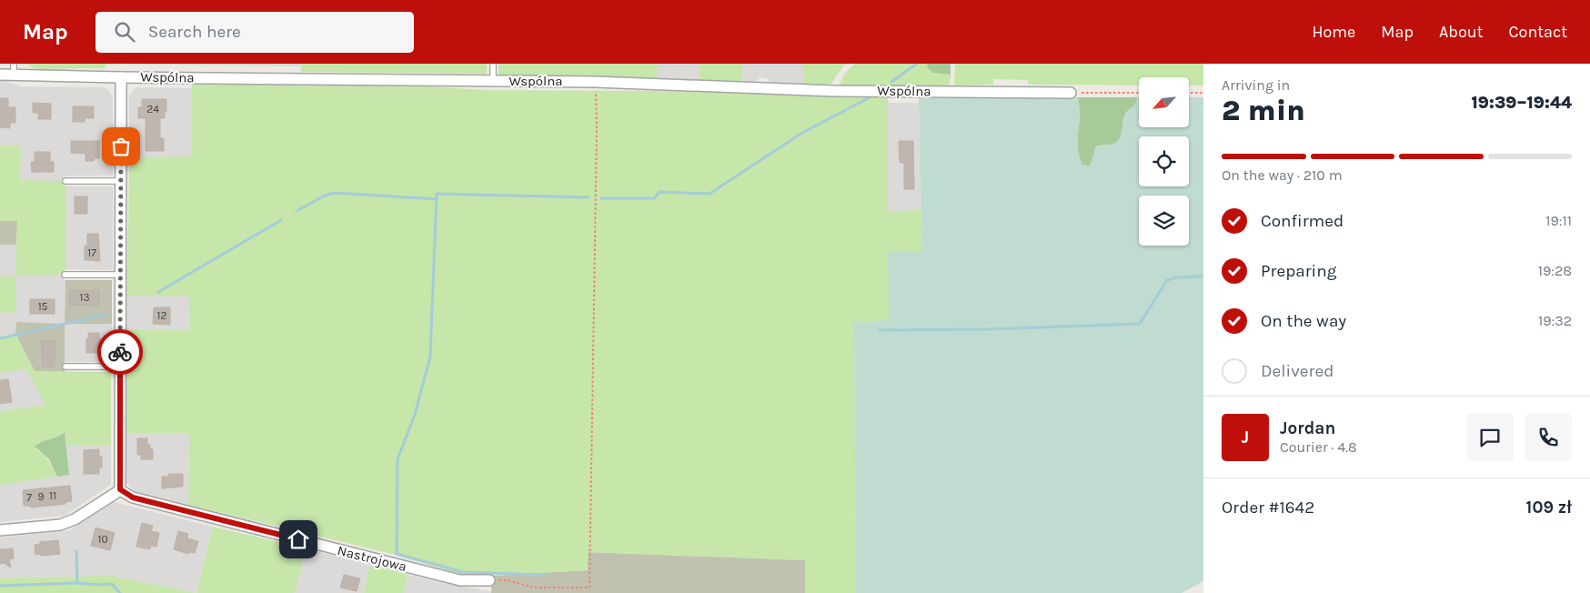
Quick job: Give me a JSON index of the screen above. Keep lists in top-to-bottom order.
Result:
{
  "streets": {
    "street": ["Wspólna", "Nastrojowa"]
  },
  "house_numbers": [
    "24",
    "17",
    "13",
    "15",
    "12",
    "11",
    "9",
    "7",
    "10"
  ],
  "north": "bottom left",
  "page": {
    "header": "Map",
    "search": "Search here",
    "nav": [
      "Home",
      "Map",
      "About",
      "Contact"
    ],
    "heading": ["2 min", "Arriving in", "19:39–19:44"],
    "panel": [
      "Jordan",
      "Courier · 4.8",
      "Order #1642",
      "109 zł"
    ],
    "bar": "On the way · 210 m",
    "list": [
      ["Confirmed", "19:11"],
      ["Preparing", "19:28"],
      ["On the way", "19:32"],
      "Delivered"
    ],
    "round": "J"
  }
}
